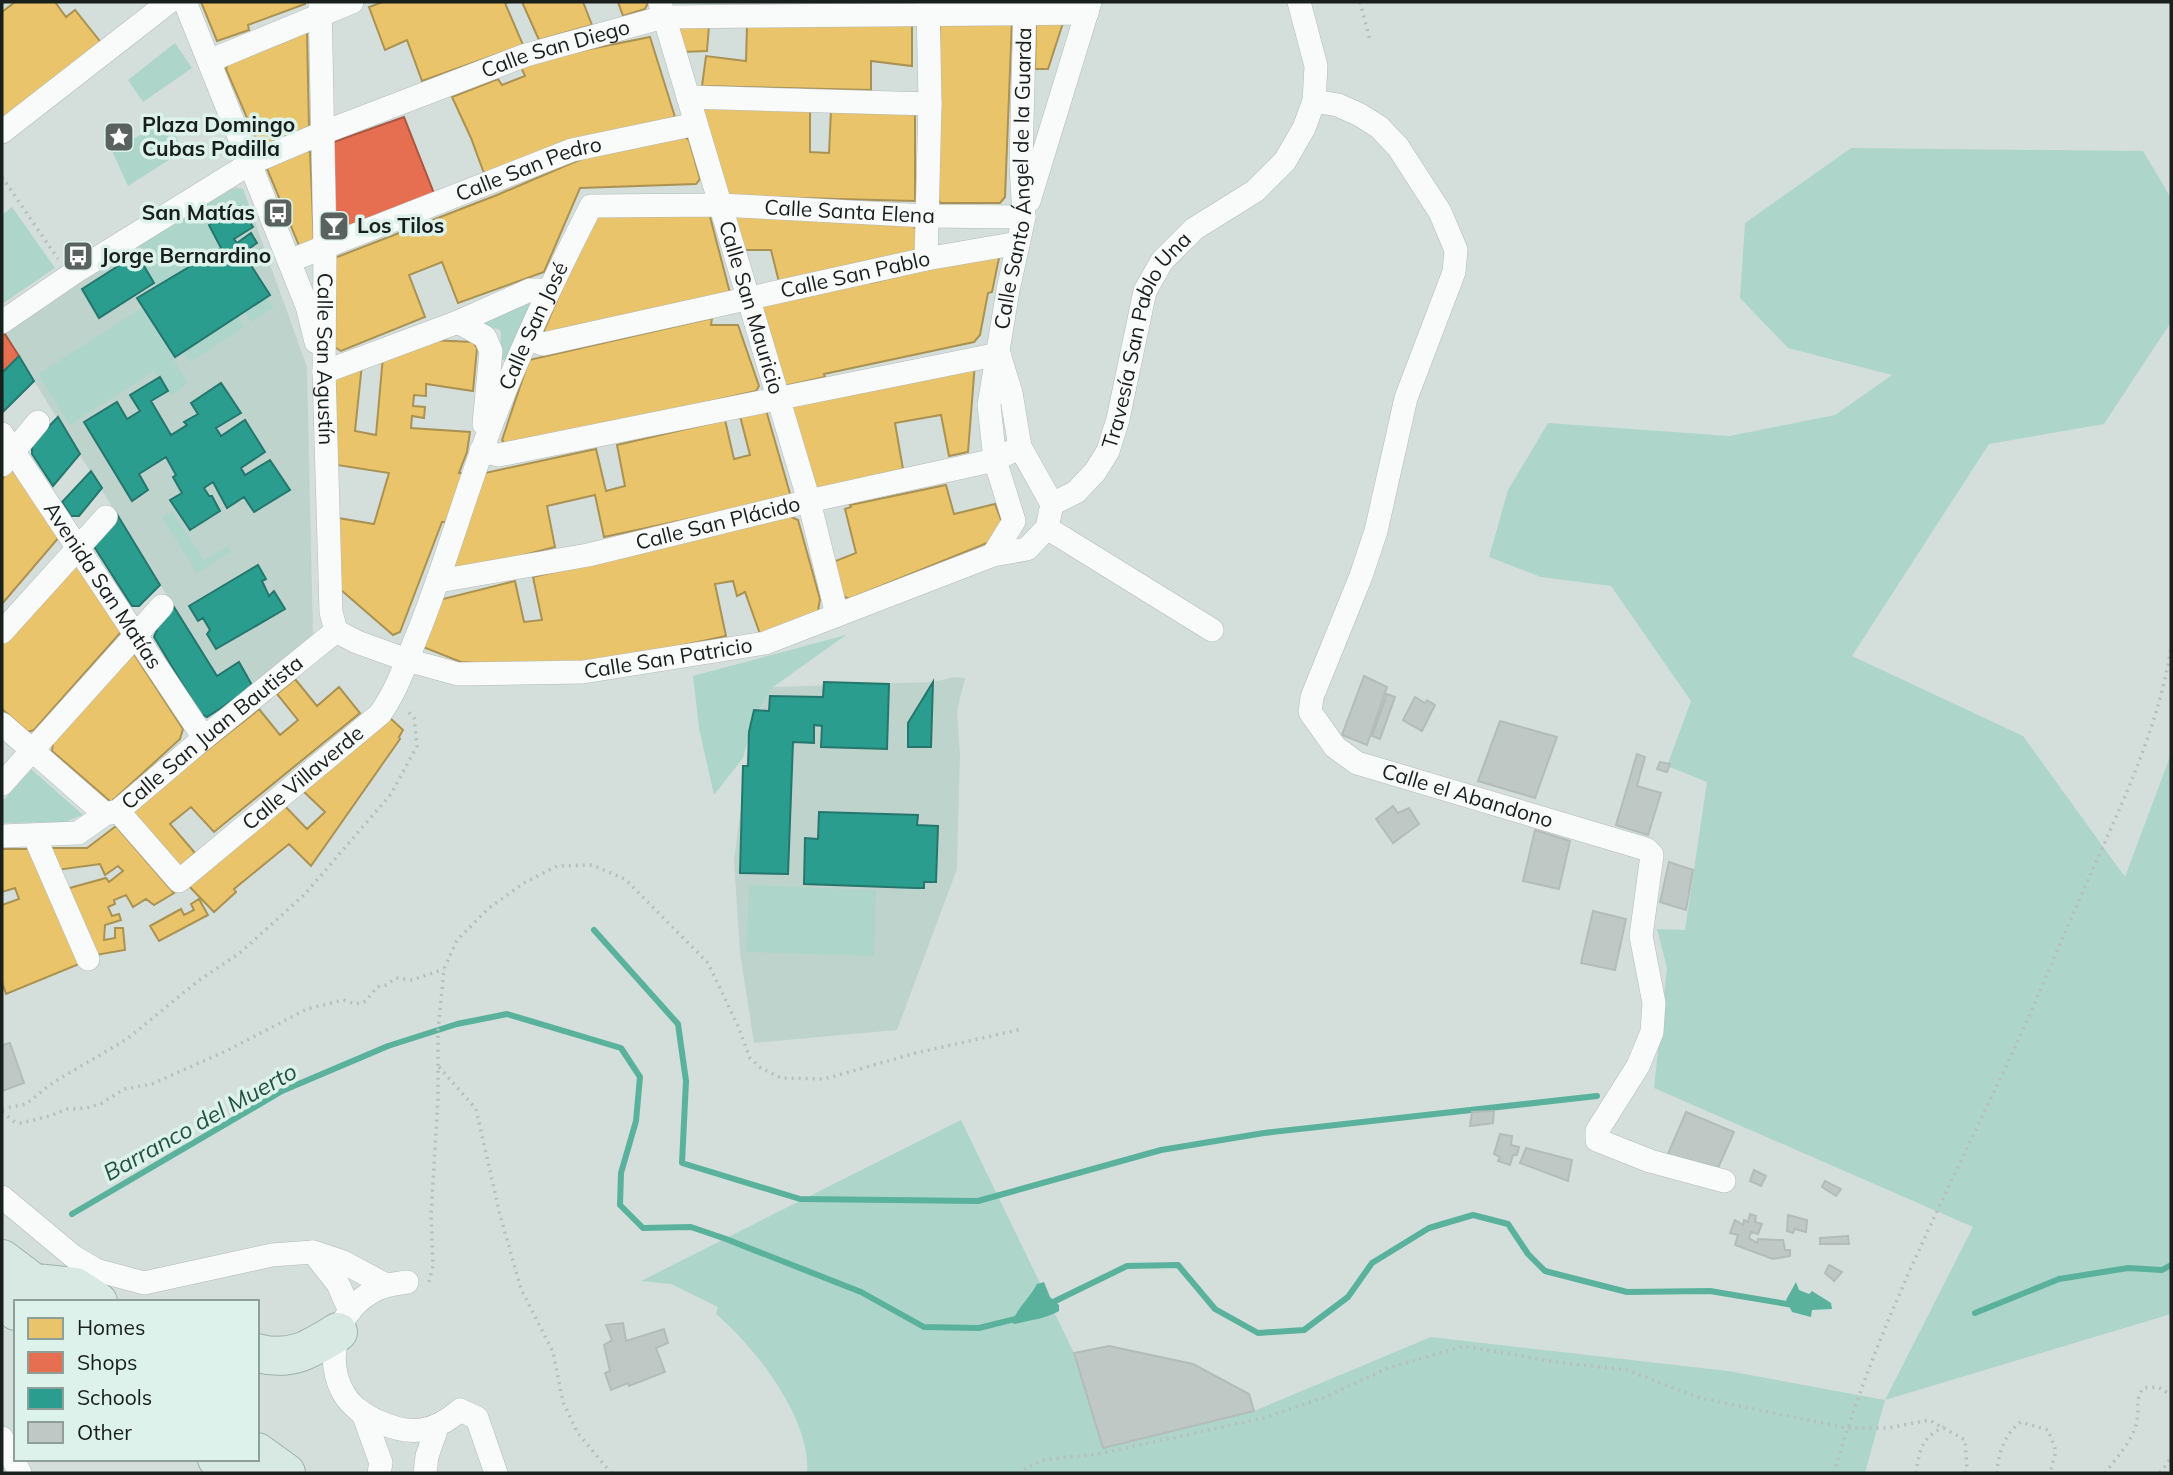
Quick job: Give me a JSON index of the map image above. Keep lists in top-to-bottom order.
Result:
{
  "streets": {
    "street": [
      "Calle San Diego",
      "Calle San Pedro",
      "Calle Santo Ángel de la Guarda",
      "Calle Santa Elena",
      "Calle San Pablo",
      "Calle San Mauricio",
      "Calle San José",
      "Travesía San Pablo Una",
      "Calle San Agustín",
      "Calle San Plácido",
      "Avenida San Matías",
      "Calle San Patricio",
      "Calle San Juan Bautista",
      "Calle Villaverde",
      "Calle el Abandono"
    ]
  },
  "crossings": [
    ["Calle San Diego", "Calle Santo Ángel de la Guarda"],
    ["Calle San Diego", "Calle San Mauricio"],
    ["Calle San Diego", "Calle San Agustín"],
    ["Calle San Pedro", "Calle San Mauricio"],
    ["Calle San Pedro", "Calle San Agustín"],
    ["Calle Santo Ángel de la Guarda", "Calle Santa Elena"],
    ["Calle Santo Ángel de la Guarda", "Calle San Pablo"],
    ["Calle Santo Ángel de la Guarda", "Travesía San Pablo Una"],
    ["Calle Santo Ángel de la Guarda", "Calle San Plácido"],
    ["Calle Santa Elena", "Calle San Mauricio"],
    ["Calle Santa Elena", "Calle San José"],
    ["Calle San Pablo", "Calle San Mauricio"],
    ["Calle San Pablo", "Calle San José"],
    ["Calle San Mauricio", "Calle San Plácido"],
    ["Calle San Mauricio", "Calle San Patricio"],
    ["Calle San José", "Calle San Plácido"],
    ["Calle San José", "Calle San Patricio"],
    ["Calle San José", "Calle Villaverde"],
    ["Travesía San Pablo Una", "Calle el Abandono"],
    ["Calle San Agustín", "Calle San Patricio"],
    ["Calle San Agustín", "Calle San Juan Bautista"],
    ["Avenida San Matías", "Calle San Juan Bautista"],
    ["Calle San Patricio", "Calle San Juan Bautista"],
    ["Calle San Patricio", "Calle Villaverde"],
    ["Calle San Juan Bautista", "Calle Villaverde"]
  ],
  "water": ["Barranco del Muerto"],
  "places": {
    "place": ["Plaza Domingo Cubas Padilla"],
    "bus stop": ["San Matías", "Jorge Bernardino"],
    "bar": ["Los Tilos"]
  },
  "legend": [
    "Homes",
    "Shops",
    "Schools",
    "Other"
  ]
}
